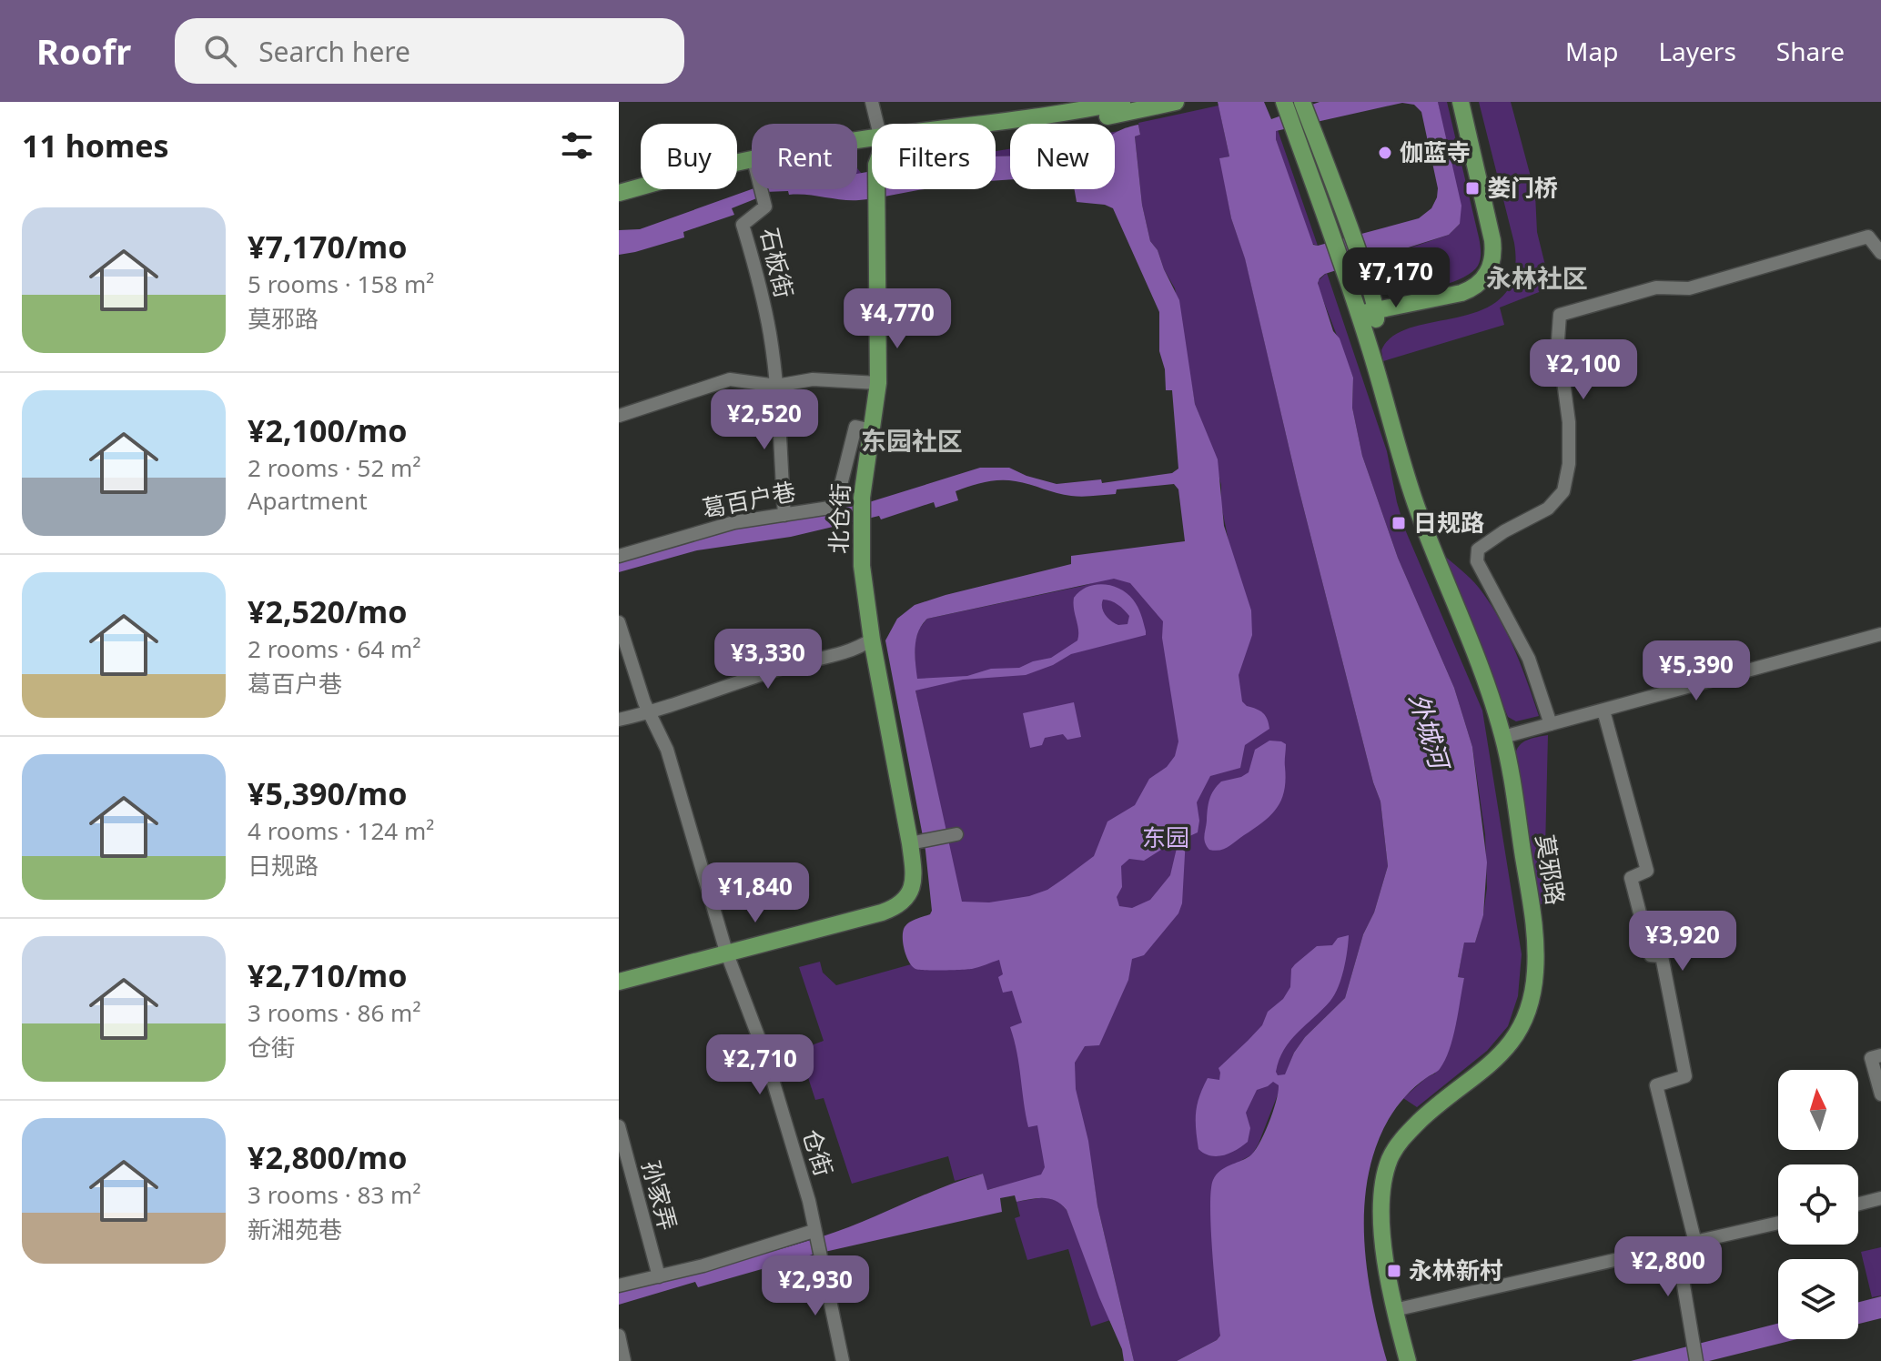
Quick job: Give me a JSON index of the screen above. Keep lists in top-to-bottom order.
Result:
{
  "streets": {
    "main road": ["北仓街", "莫邪路"],
    "street": [
      "石板街",
      "葛百户巷",
      "仓街",
      "孙家弄"
    ]
  },
  "crossings": [
    ["葛百户巷", "北仓街"],
    ["北仓街", "仓街"]
  ],
  "districts": ["永林社区", "东园社区"],
  "water": ["外城河"],
  "parks": ["东园"],
  "places": {
    "other": ["伽蓝寺"],
    "transit": ["娄门桥", "日规路", "永林新村"]
  },
  "north": "top",
  "page": {
    "header": "Roofr",
    "search": "Search here",
    "nav": ["Map", "Layers", "Share"],
    "heading": "11 homes",
    "chip": [
      "Buy",
      "Rent",
      "Filters",
      "New"
    ],
    "list": [
      {
        "name": "¥7,170/mo",
        "note": "5 rooms · 158 m² · 莫邪路"
      },
      {
        "name": "¥2,100/mo",
        "note": "2 rooms · 52 m² · Apartment"
      },
      {
        "name": "¥2,520/mo",
        "note": "2 rooms · 64 m² · 葛百户巷"
      },
      {
        "name": "¥5,390/mo",
        "note": "4 rooms · 124 m² · 日规路"
      },
      {
        "name": "¥2,710/mo",
        "note": "3 rooms · 86 m² · 仓街"
      },
      {
        "name": "¥2,800/mo",
        "note": "3 rooms · 83 m² · 新湘苑巷"
      }
    ],
    "price": [
      "¥7,170",
      "¥4,770",
      "¥2,100",
      "¥2,520",
      "¥3,330",
      "¥5,390",
      "¥1,840",
      "¥3,920",
      "¥2,710",
      "¥2,800",
      "¥2,930"
    ]
  }
}
